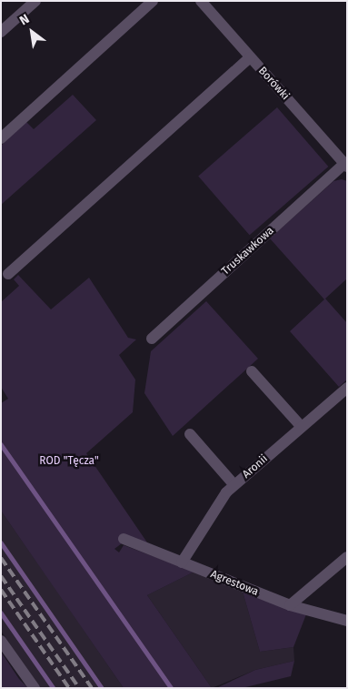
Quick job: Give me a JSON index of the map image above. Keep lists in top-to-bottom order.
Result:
{
  "streets": {
    "street": [
      "Borówki",
      "Truskawkowa",
      "Aronii",
      "Agrestowa"
    ]
  },
  "crossings": [
    ["Borówki", "Truskawkowa"],
    ["Aronii", "Agrestowa"]
  ],
  "parks": ["ROD \"Tęcza\""],
  "north": "top left"
}
